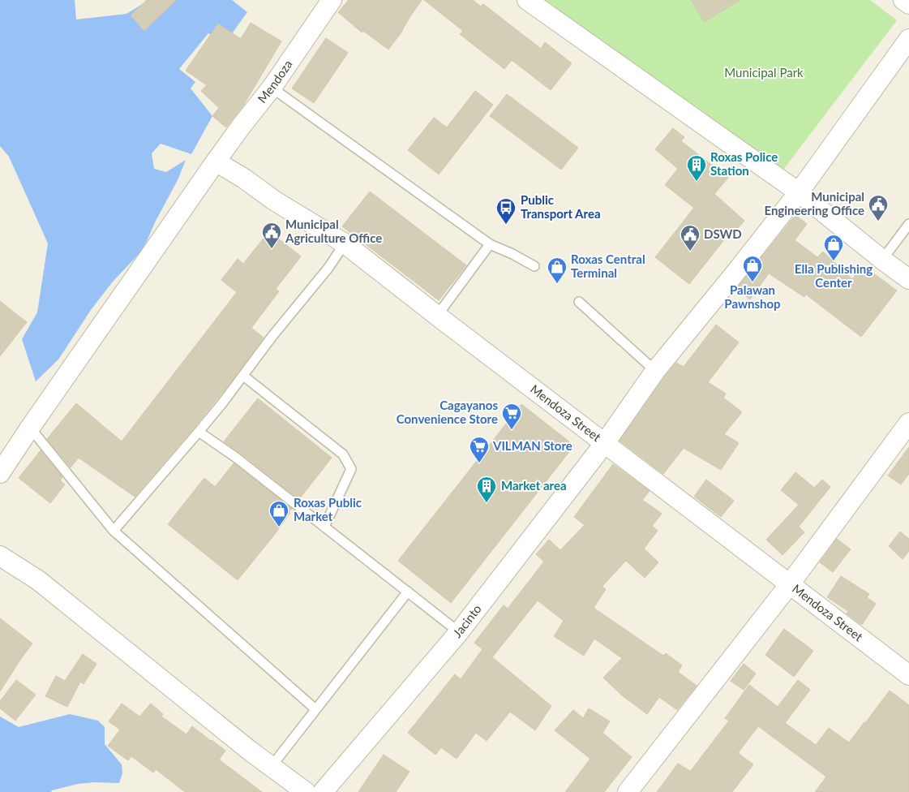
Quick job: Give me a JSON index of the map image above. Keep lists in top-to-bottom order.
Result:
{
  "streets": {
    "street": ["Mendoza", "Mendoza Street", "Jacinto"]
  },
  "crossings": [
    ["Mendoza", "Mendoza Street"],
    ["Mendoza Street", "Jacinto"]
  ],
  "parks": ["Municipal Park"],
  "places": {
    "building": ["Roxas Police Station", "Market area"],
    "public building": ["Municipal Engineering Office", "Municipal Agriculture Office", "DSWD"],
    "bus stop": ["Public Transport Area"],
    "shop": [
      "Ella Publishing Center",
      "Palawan Pawnshop",
      "Roxas Central Terminal",
      "Roxas Public Market"
    ],
    "supermarket": ["Cagayanos Convenience Store", "VILMAN Store"]
  }
}
